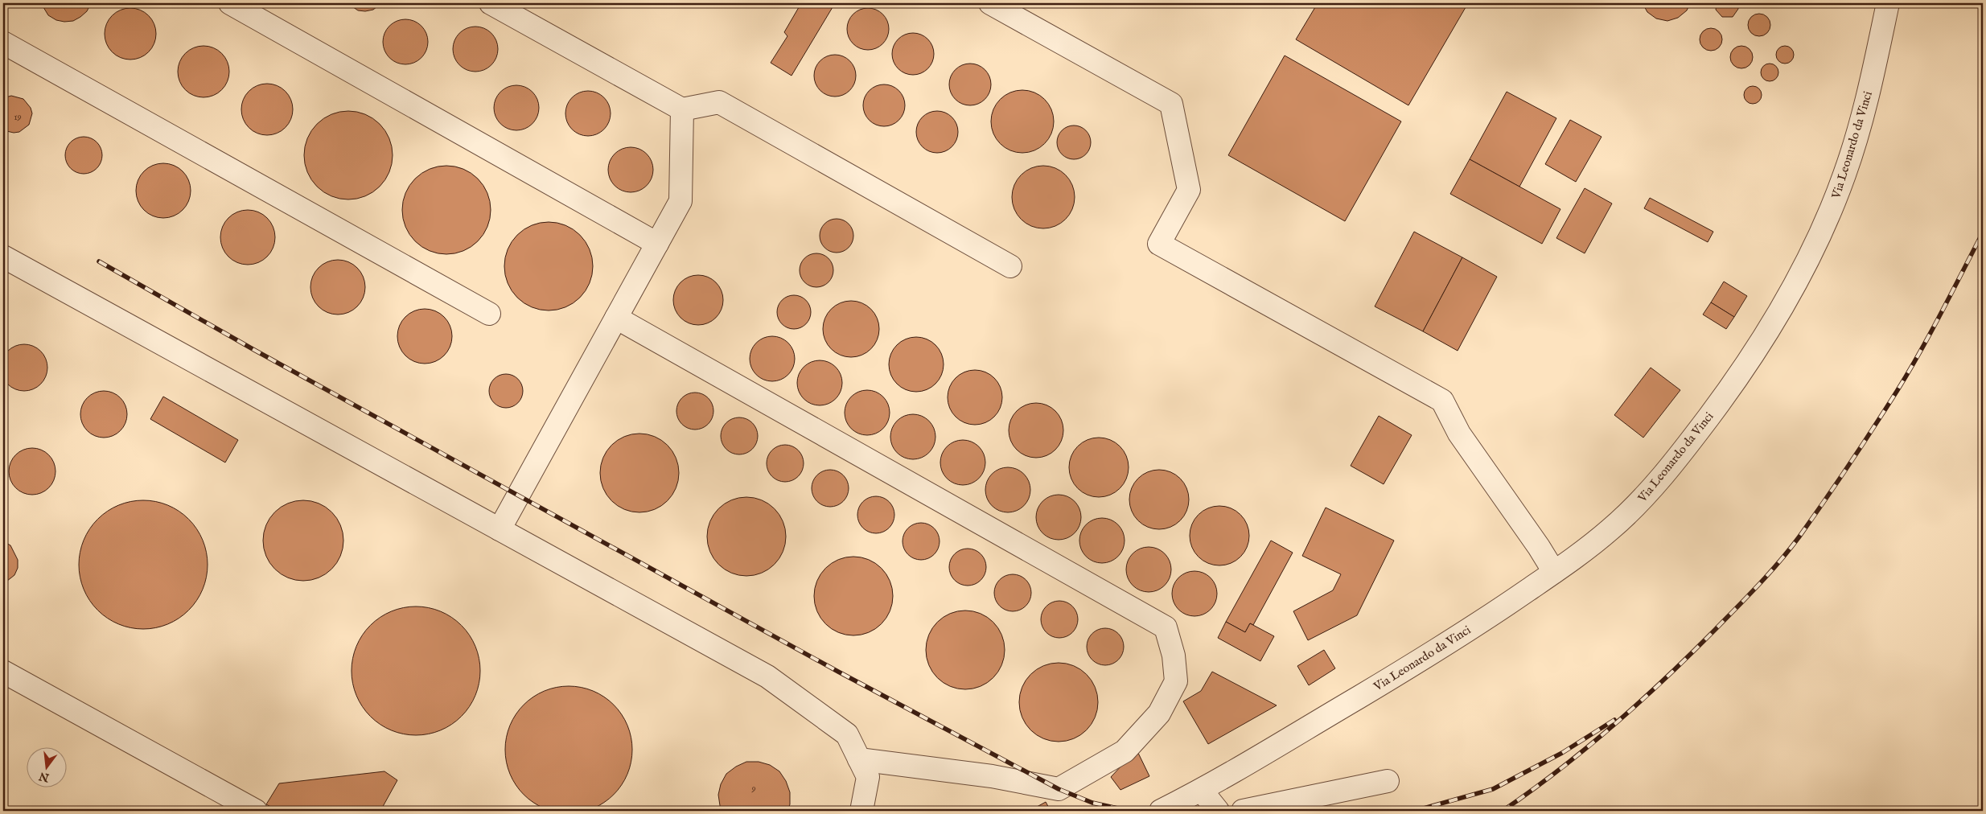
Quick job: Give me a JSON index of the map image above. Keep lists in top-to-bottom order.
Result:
{
  "streets": {
    "street": ["Via Leonardo da Vinci"]
  },
  "house_numbers": ["19", "9"],
  "north": "bottom"
}
